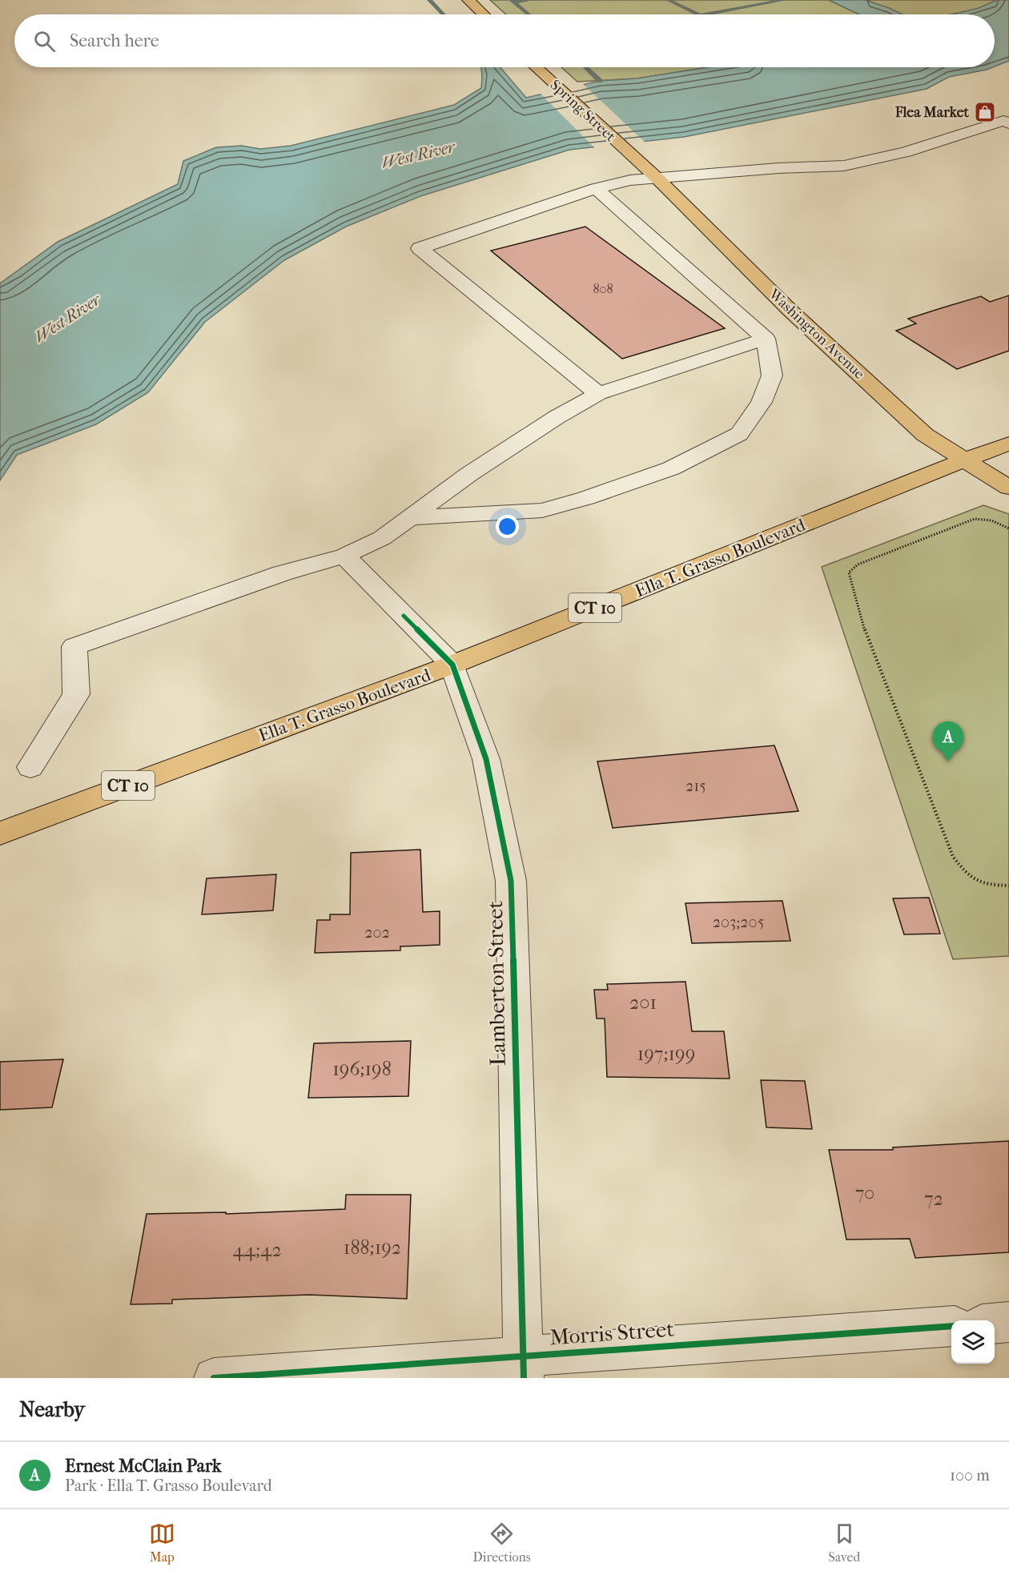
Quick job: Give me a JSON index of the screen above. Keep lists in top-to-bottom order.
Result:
{
  "streets": {
    "main road": [
      "Spring Street",
      "Washington Avenue",
      "Ella T. Grasso Boulevard",
      "CT 10"
    ],
    "street": ["Lamberton Street", "Morris Street"]
  },
  "crossings": [
    ["Spring Street", "Washington Avenue"],
    ["Washington Avenue", "Ella T. Grasso Boulevard"],
    ["Ella T. Grasso Boulevard", "Lamberton Street"],
    ["Lamberton Street", "Morris Street"]
  ],
  "water": ["West River"],
  "places": {
    "shop": ["Flea Market"]
  },
  "house_numbers": [
    "808",
    "215",
    "203;205",
    "202",
    "201",
    "197;199",
    "196;198",
    "70",
    "72",
    "188;192",
    "44;42"
  ],
  "page": {
    "search": "Search here",
    "pins": "A",
    "heading": "Nearby",
    "list": [
      {
        "mark": "A",
        "name": "Ernest McClain Park",
        "note": "Park · Ella T. Grasso Boulevard",
        "value": "100 m"
      }
    ],
    "nav": ["Map", "Directions", "Saved"]
  }
}
